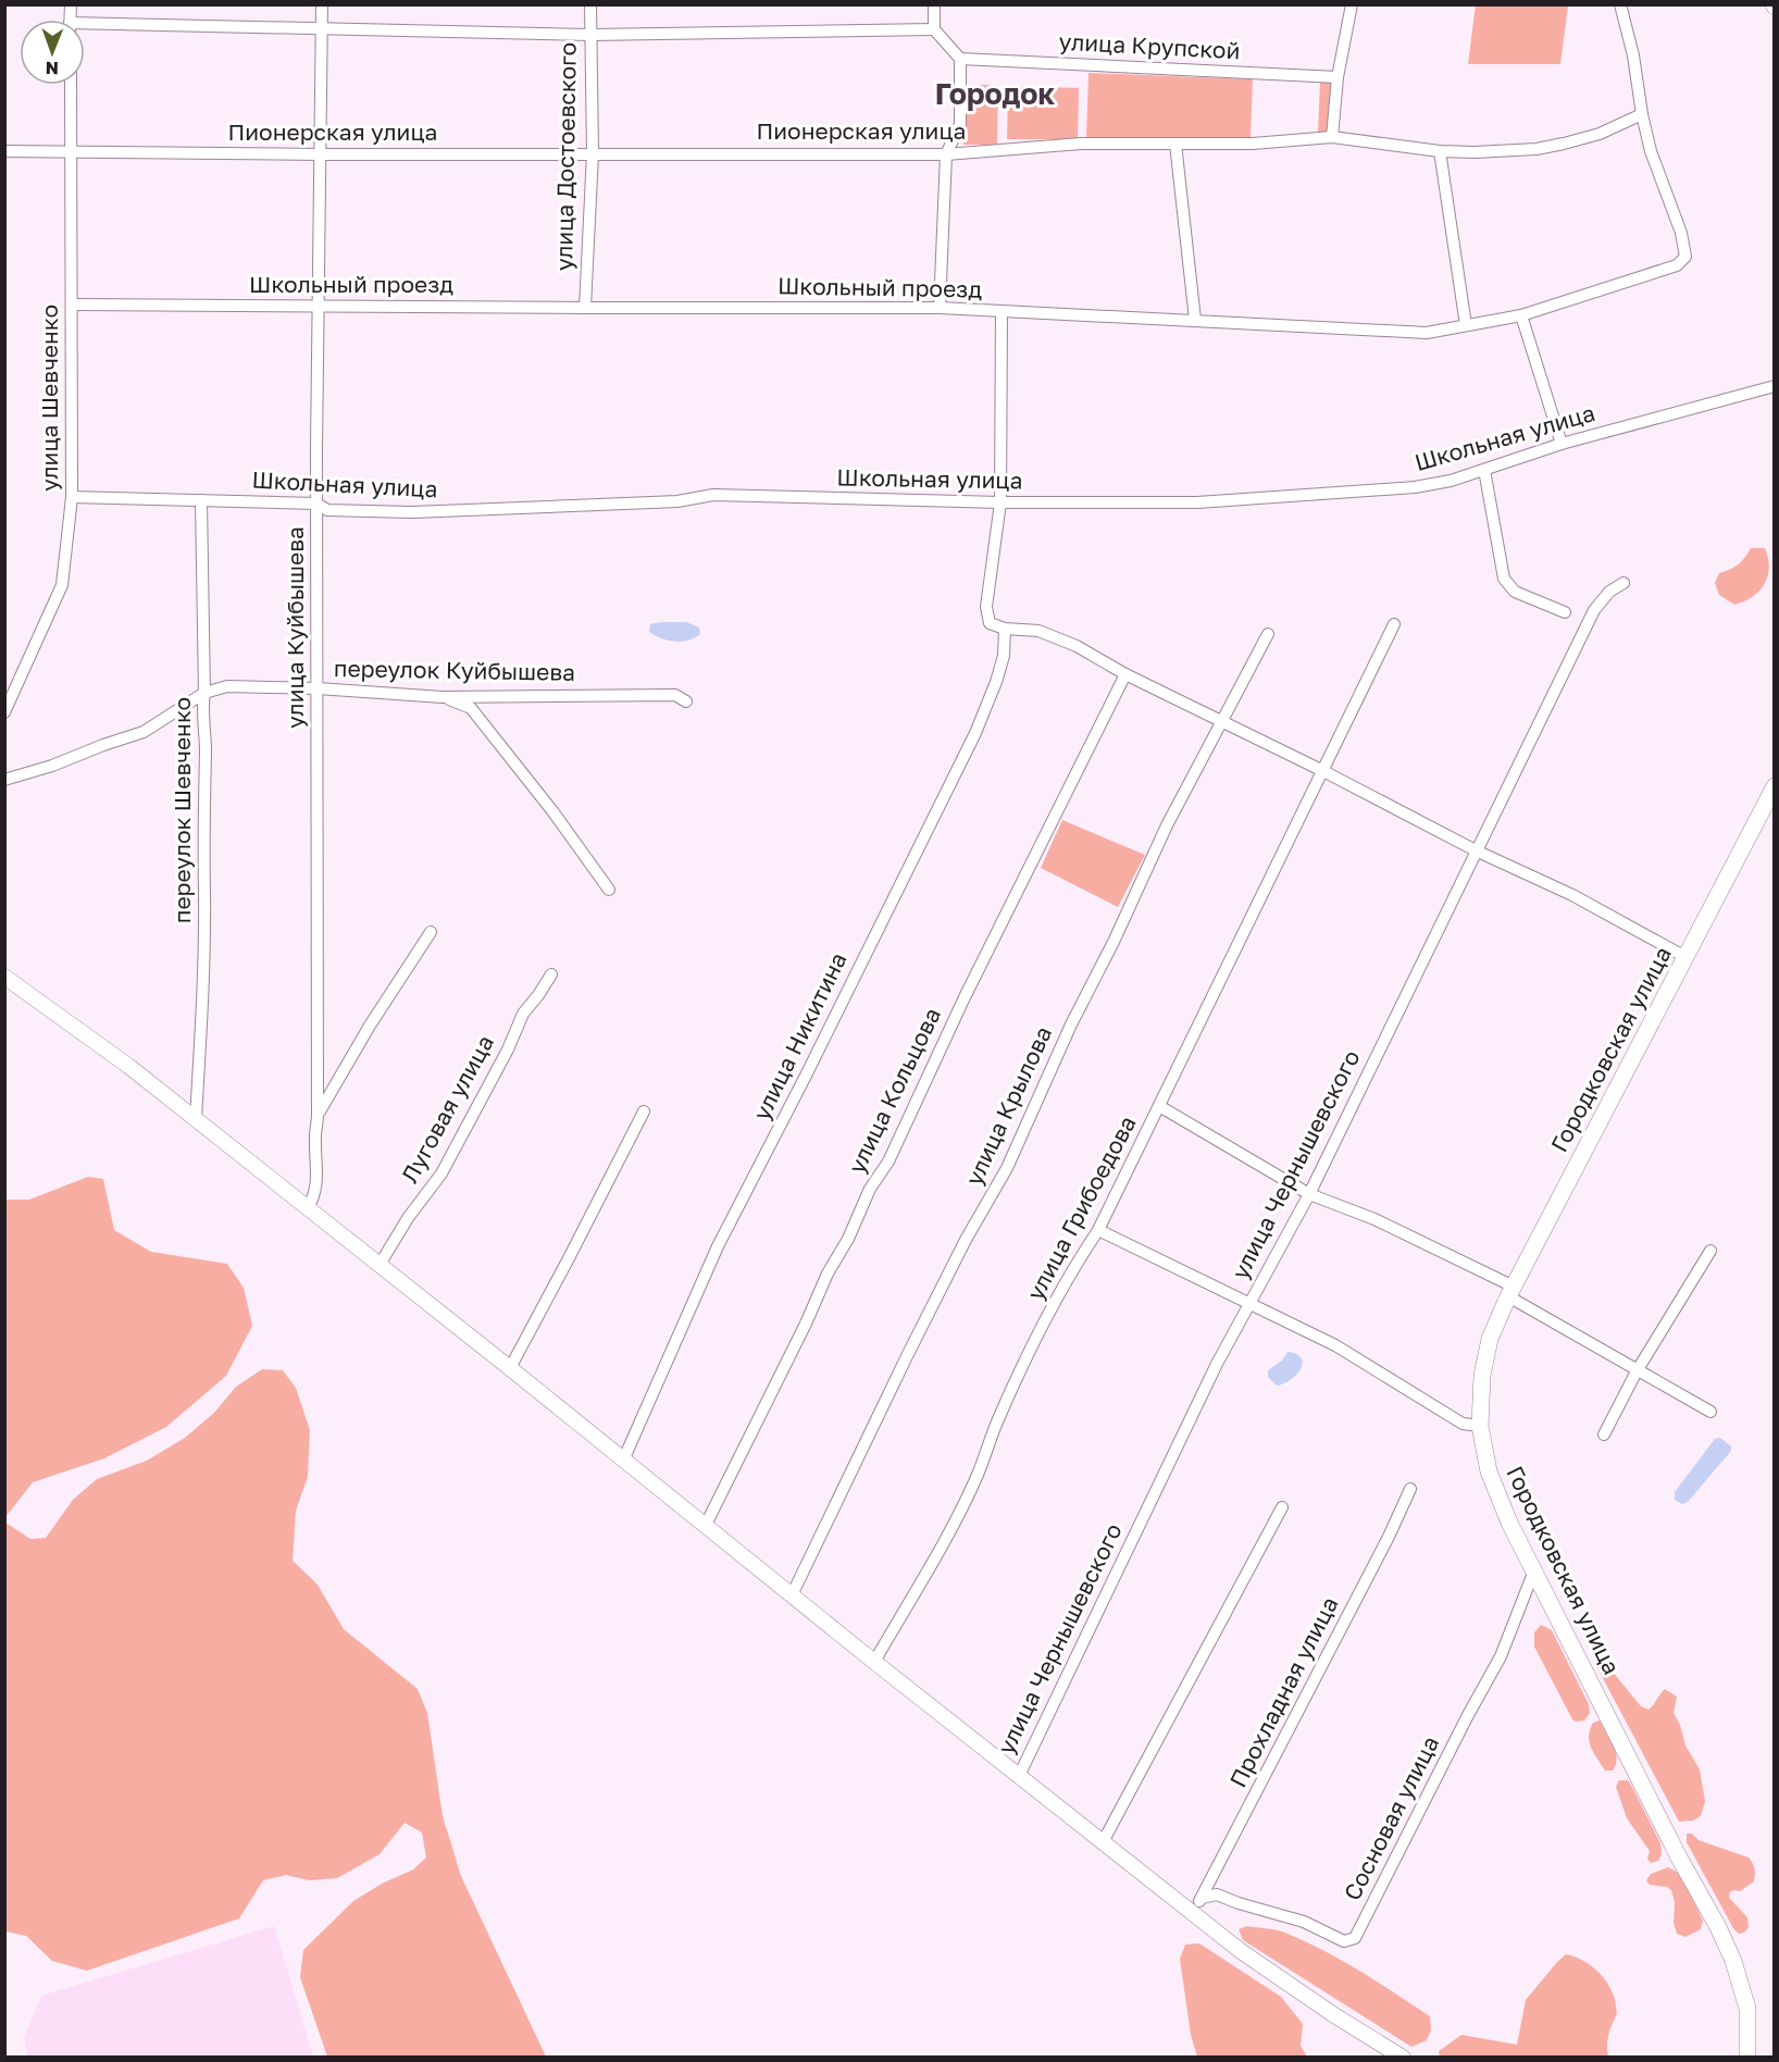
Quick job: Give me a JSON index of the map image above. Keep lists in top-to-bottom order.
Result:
{
  "streets": {
    "main road": ["Городковская улица"],
    "street": [
      "улица Крупской",
      "Пионерская улица",
      "улица Достоевского",
      "Школьный проезд",
      "улица Шевченко",
      "Школьная улица",
      "улица Куйбышева",
      "переулок Куйбышева",
      "переулок Шевченко",
      "улица Никитина",
      "улица Кольцова",
      "улица Крылова",
      "Луговая улица",
      "улица Чернышевского",
      "улица Грибоедова",
      "Прохладная улица",
      "Сосновая улица"
    ]
  },
  "crossings": [
    ["Пионерская улица", "улица Достоевского"],
    ["Пионерская улица", "Школьный проезд"],
    ["Пионерская улица", "улица Шевченко"],
    ["Пионерская улица", "улица Куйбышева"],
    ["улица Достоевского", "Школьный проезд"],
    ["Школьный проезд", "улица Шевченко"],
    ["Школьный проезд", "улица Куйбышева"],
    ["улица Шевченко", "Школьная улица"],
    ["Школьная улица", "улица Куйбышева"],
    ["Школьная улица", "переулок Шевченко"],
    ["улица Куйбышева", "переулок Куйбышева"],
    ["переулок Куйбышева", "переулок Шевченко"],
    ["Городковская улица", "Сосновая улица"],
    ["Прохладная улица", "Сосновая улица"]
  ],
  "districts": ["Городок"],
  "north": "bottom"
}
